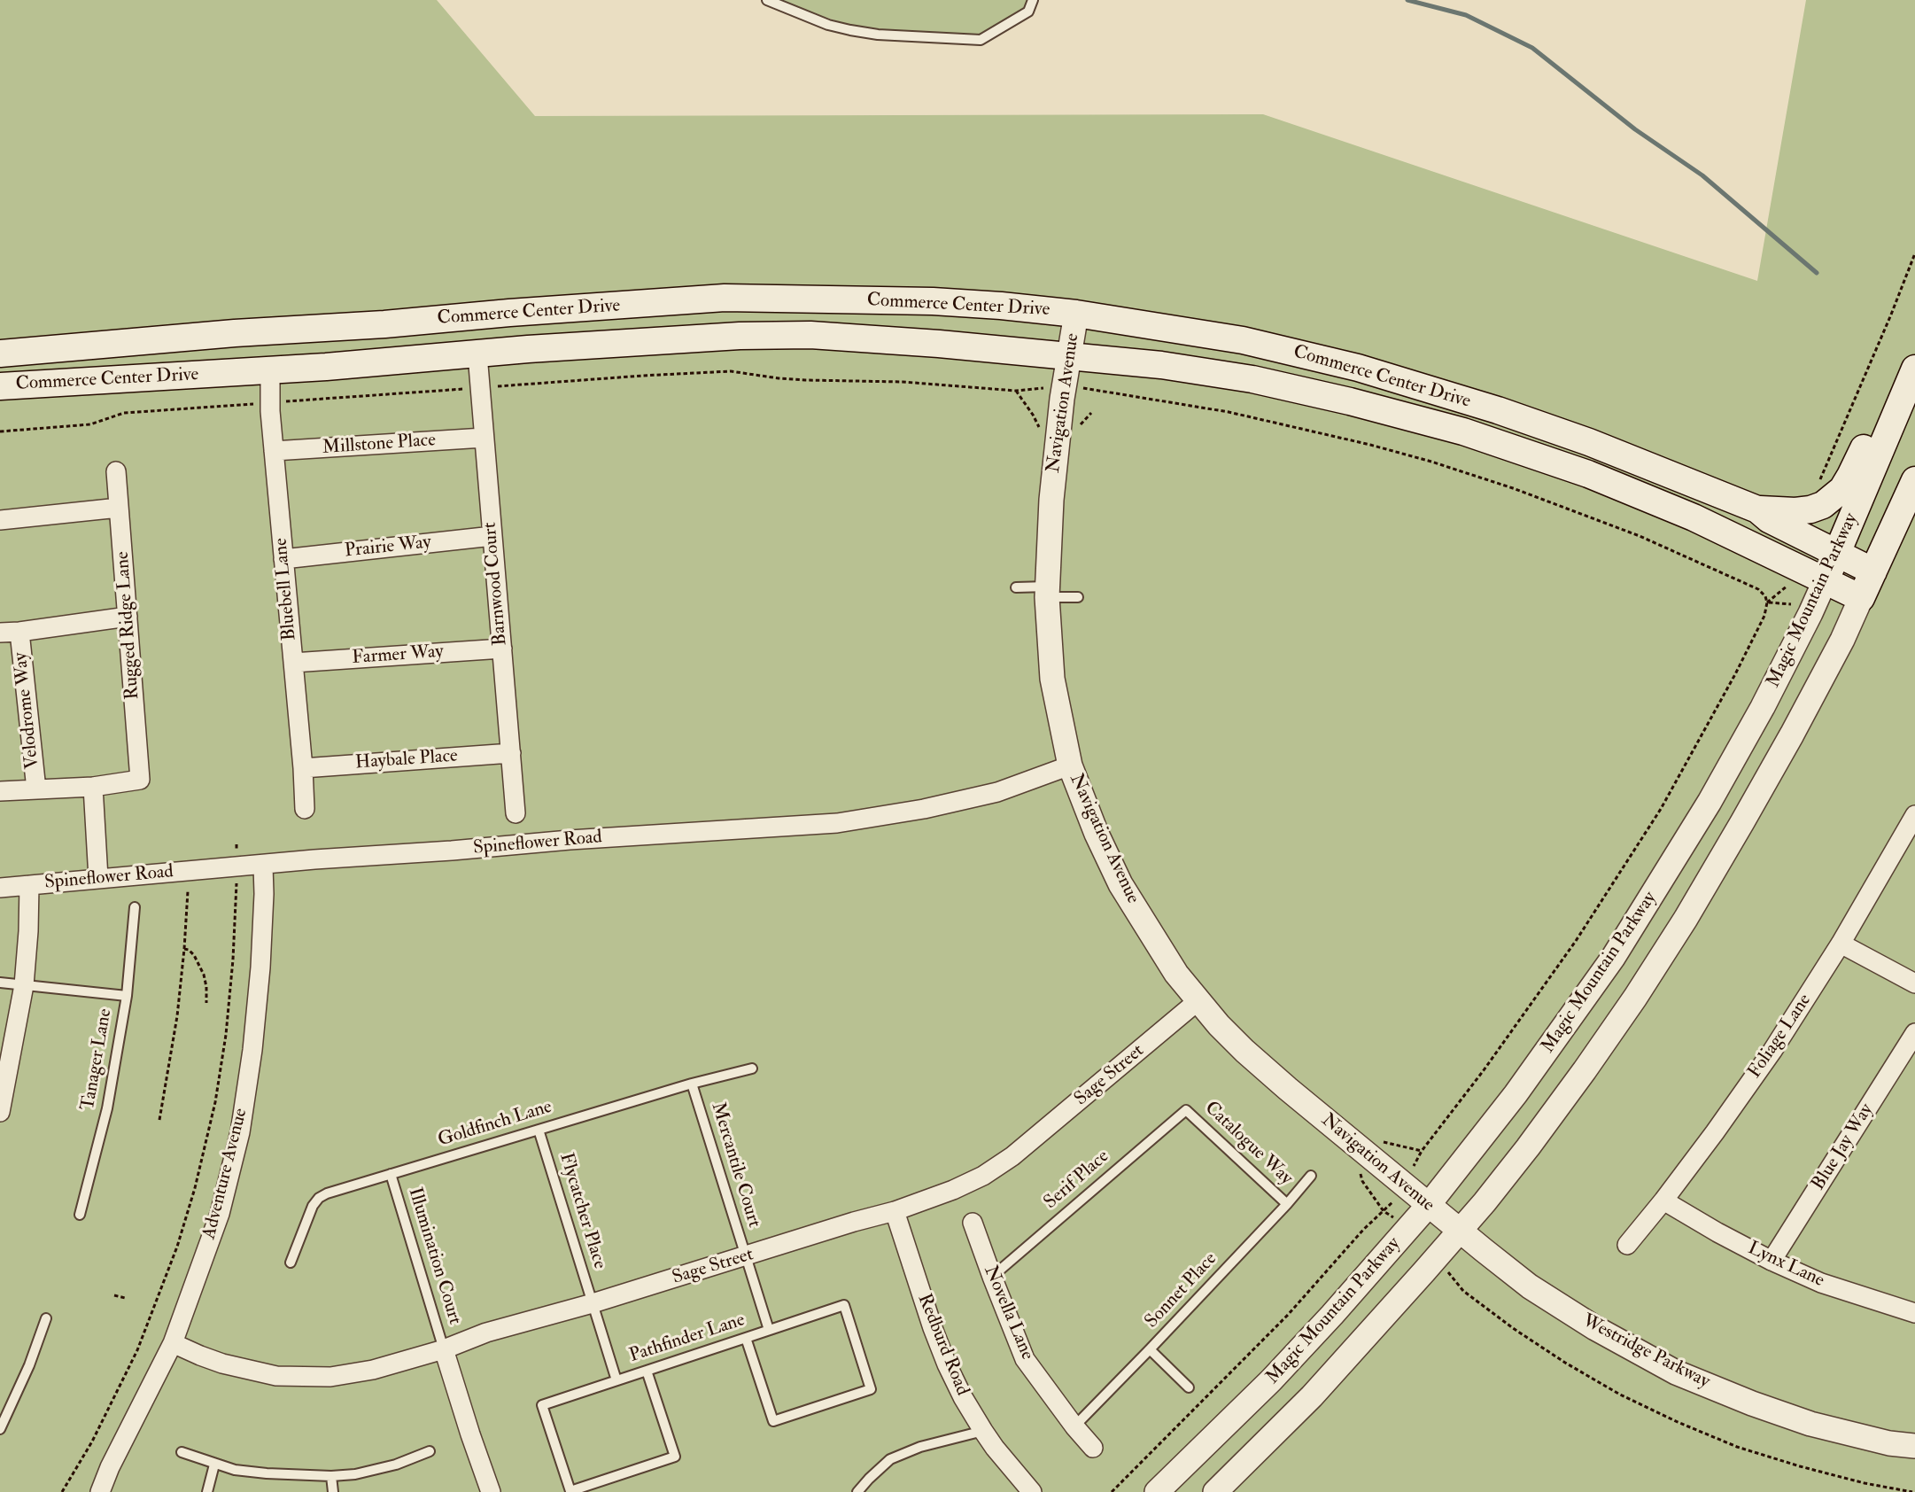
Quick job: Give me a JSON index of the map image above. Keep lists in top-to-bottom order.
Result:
{
  "streets": {
    "main road": ["Commerce Center Drive", "Magic Mountain Parkway"],
    "street": [
      "Navigation Avenue",
      "Millstone Place",
      "Prairie Way",
      "Barnwood Court",
      "Bluebell Lane",
      "Rugged Ridge Lane",
      "Farmer Way",
      "Velodrome Way",
      "Haybale Place",
      "Spineflower Road",
      "Foliage Lane",
      "Sage Street",
      "Blue Jay Way",
      "Adventure Avenue",
      "Lynx Lane",
      "Novella Lane",
      "Redburd Road",
      "Westridge Parkway"
    ],
    "lane": [
      "Tanager Lane",
      "Goldfinch Lane",
      "Catalogue Way",
      "Mercantile Court",
      "Serif Place",
      "Flycatcher Place",
      "Illumination Court",
      "Sonnet Place",
      "Pathfinder Lane"
    ]
  },
  "crossings": [
    ["Commerce Center Drive", "Navigation Avenue"],
    ["Commerce Center Drive", "Barnwood Court"],
    ["Commerce Center Drive", "Bluebell Lane"],
    ["Commerce Center Drive", "Magic Mountain Parkway"],
    ["Navigation Avenue", "Magic Mountain Parkway"],
    ["Navigation Avenue", "Spineflower Road"],
    ["Navigation Avenue", "Sage Street"],
    ["Navigation Avenue", "Westridge Parkway"],
    ["Millstone Place", "Barnwood Court"],
    ["Millstone Place", "Bluebell Lane"],
    ["Prairie Way", "Barnwood Court"],
    ["Prairie Way", "Bluebell Lane"],
    ["Barnwood Court", "Farmer Way"],
    ["Barnwood Court", "Haybale Place"],
    ["Bluebell Lane", "Farmer Way"],
    ["Bluebell Lane", "Haybale Place"],
    ["Magic Mountain Parkway", "Westridge Parkway"],
    ["Spineflower Road", "Adventure Avenue"],
    ["Foliage Lane", "Lynx Lane"],
    ["Sage Street", "Mercantile Court"],
    ["Sage Street", "Adventure Avenue"],
    ["Sage Street", "Flycatcher Place"],
    ["Sage Street", "Illumination Court"],
    ["Sage Street", "Redburd Road"],
    ["Goldfinch Lane", "Mercantile Court"],
    ["Goldfinch Lane", "Flycatcher Place"],
    ["Goldfinch Lane", "Illumination Court"],
    ["Catalogue Way", "Serif Place"],
    ["Catalogue Way", "Sonnet Place"],
    ["Blue Jay Way", "Lynx Lane"],
    ["Mercantile Court", "Pathfinder Lane"],
    ["Serif Place", "Novella Lane"],
    ["Flycatcher Place", "Pathfinder Lane"],
    ["Sonnet Place", "Novella Lane"]
  ]
}
